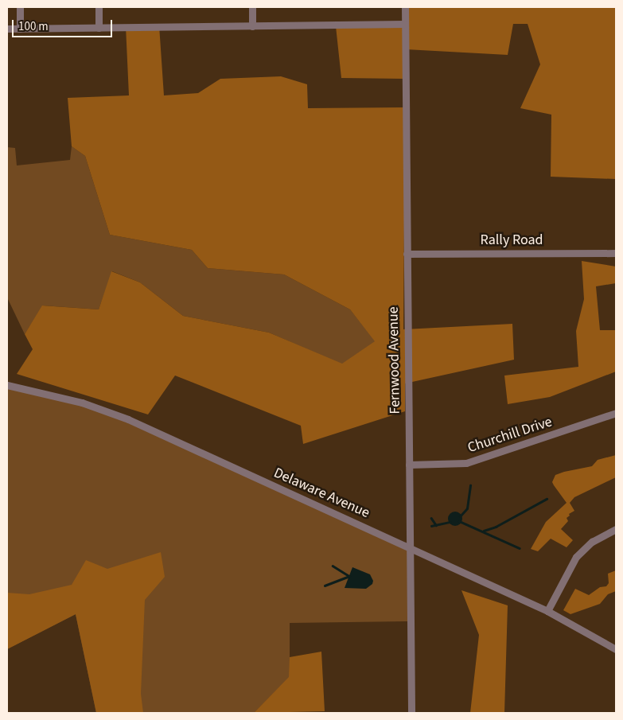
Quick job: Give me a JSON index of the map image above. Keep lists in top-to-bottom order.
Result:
{
  "streets": {
    "street": [
      "Rally Road",
      "Fernwood Avenue",
      "Churchill Drive",
      "Delaware Avenue"
    ]
  },
  "crossings": [
    ["Rally Road", "Fernwood Avenue"],
    ["Fernwood Avenue", "Churchill Drive"],
    ["Fernwood Avenue", "Delaware Avenue"]
  ],
  "scale_bar": "100 m"
}
